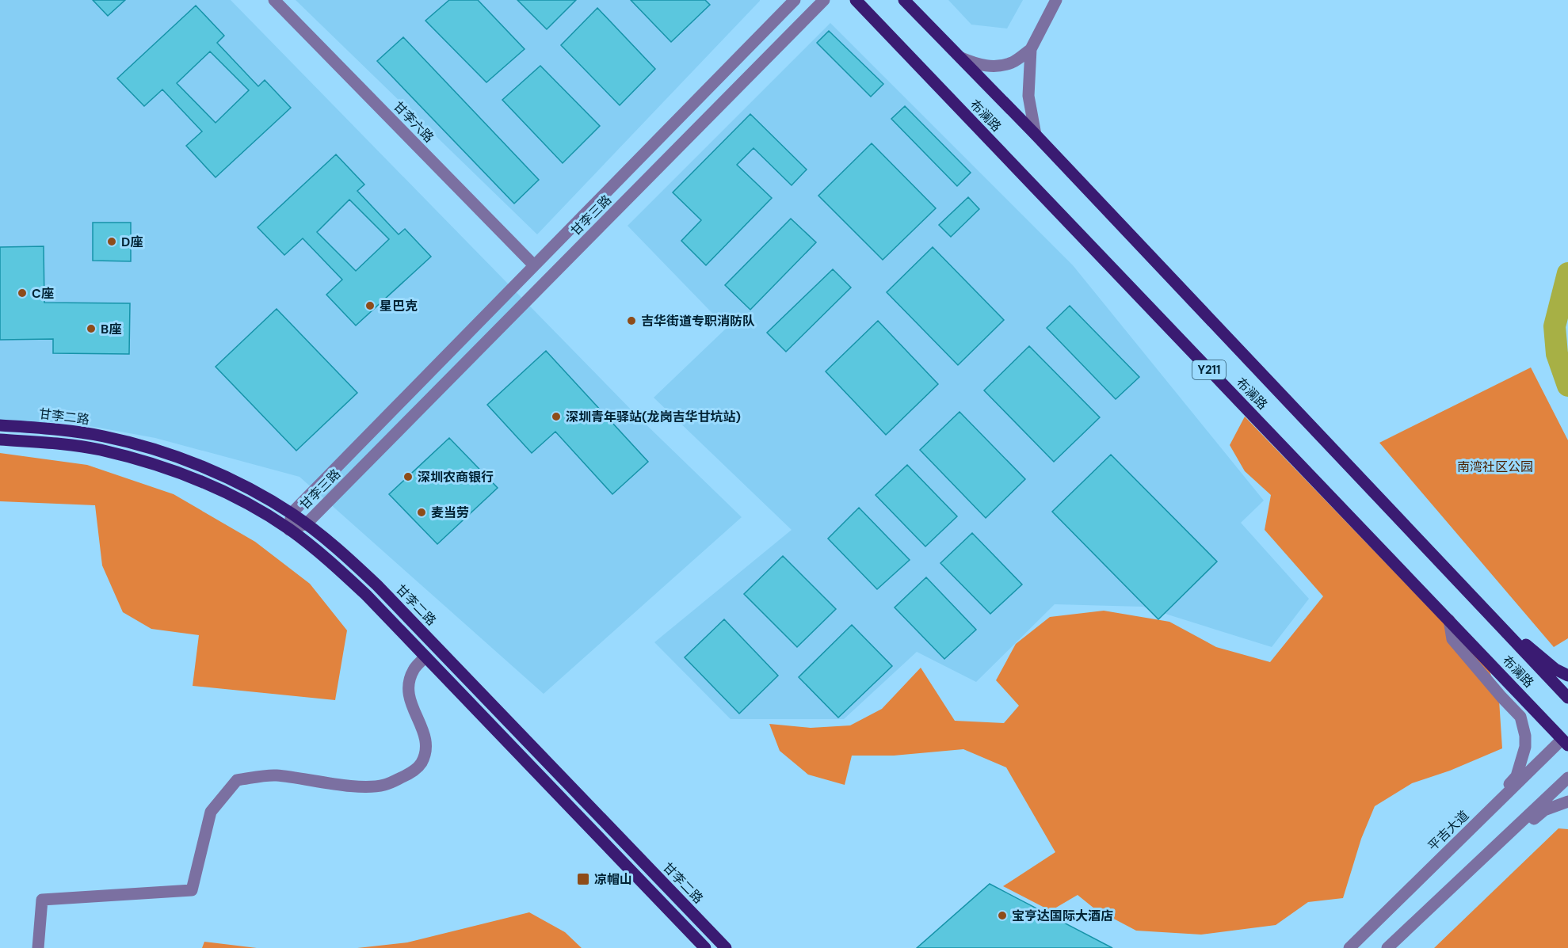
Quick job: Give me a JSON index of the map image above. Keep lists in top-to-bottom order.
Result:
{
  "streets": {
    "main road": ["布澜路", "Y211", "甘李二路"],
    "street": ["甘李六路", "甘李三路", "平吉大道"]
  },
  "crossings": [
    ["布澜路", "平吉大道"],
    ["甘李三路", "甘李二路"]
  ],
  "parks": ["南湾社区公园"],
  "places": {
    "other": [
      "D座",
      "C座",
      "星巴克",
      "吉华街道专职消防队",
      "B座",
      "深圳青年驿站(龙岗吉华甘坑站)",
      "深圳农商银行",
      "麦当劳",
      "宝亨达国际大酒店"
    ],
    "transit": ["凉帽山"]
  }
}
